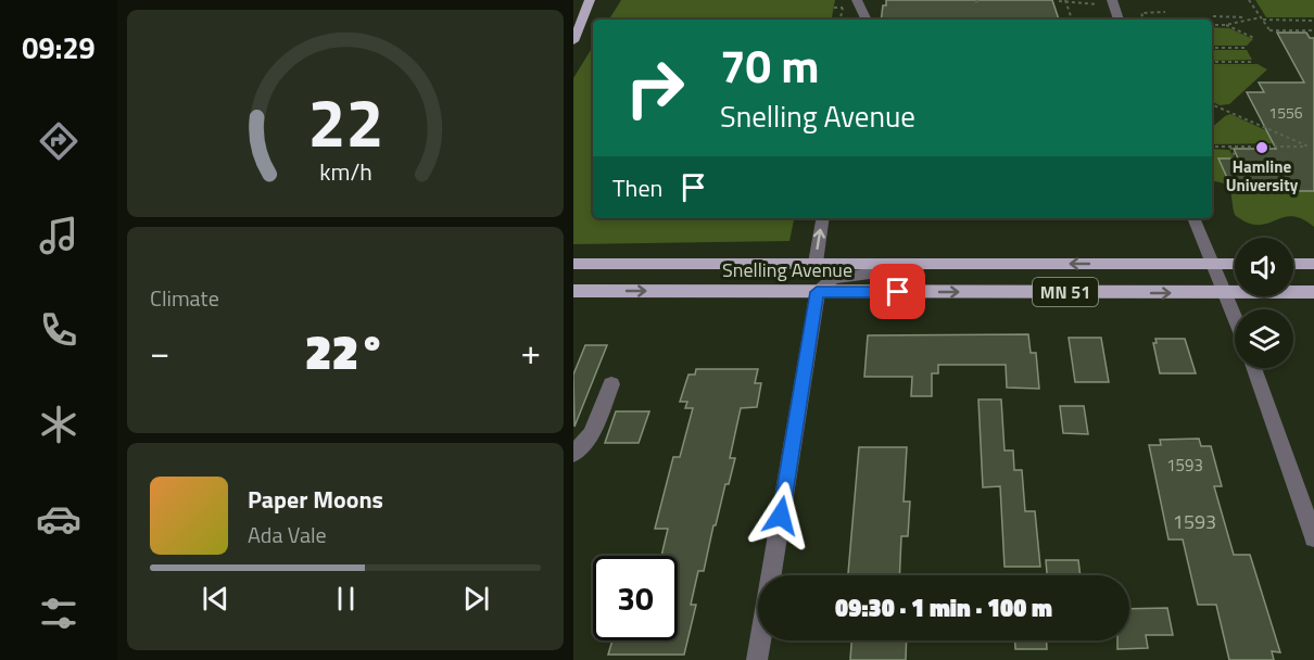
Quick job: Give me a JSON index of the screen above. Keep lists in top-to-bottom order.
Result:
{
  "streets": {
    "main road": ["Snelling Avenue", "MN 51"]
  },
  "places": ["Hamline University"],
  "house_numbers": ["1556", "1593", "1593"],
  "page": {
    "tabs": "09:29",
    "turn": ["70 m", "Snelling Avenue"],
    "then": "Then",
    "tile": "Climate",
    "heat": ["−", "22°", "+"],
    "song": ["Paper Moons", "Ada Vale"],
    "limit": "30",
    "trip": "09:30 · 1 min · 100 m",
    "gauge": ["22", "km/h"]
  }
}
